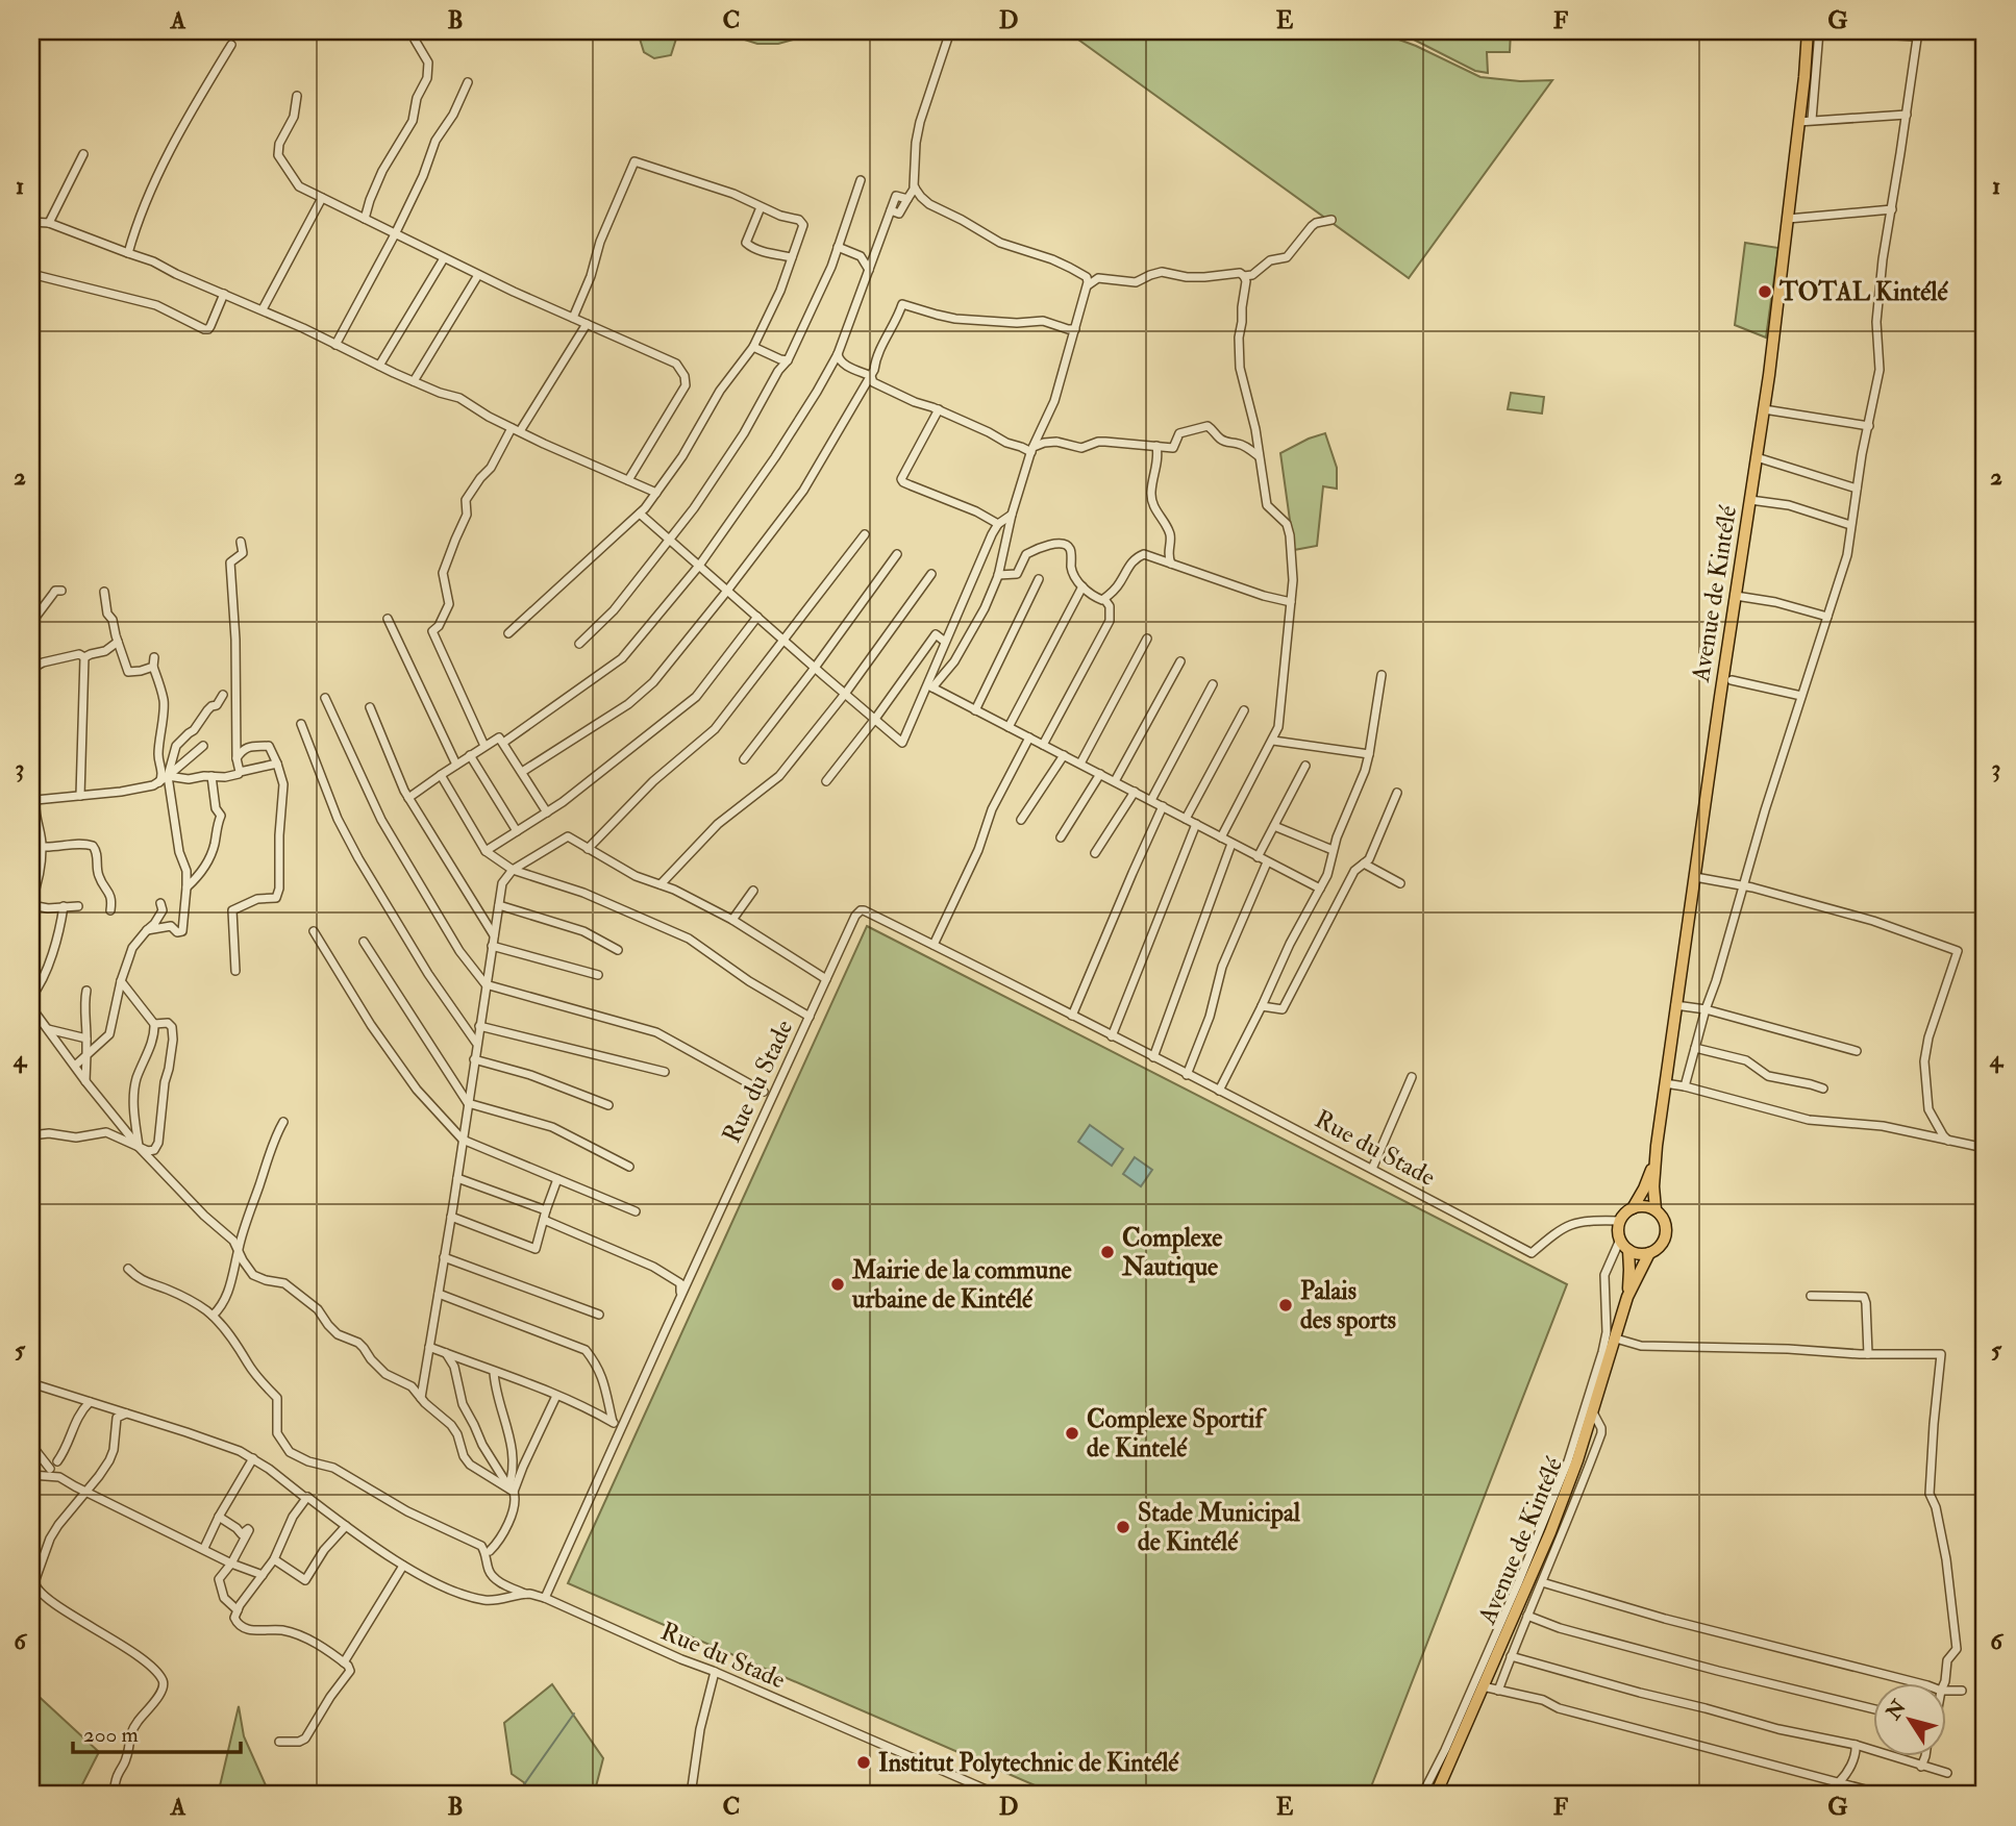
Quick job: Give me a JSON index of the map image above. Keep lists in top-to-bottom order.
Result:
{
  "streets": {
    "main road": ["Avenue de Kintélé"],
    "street": ["Rue du Stade"]
  },
  "crossings": [
    ["Avenue de Kintélé", "Rue du Stade"]
  ],
  "places": [
    "TOTAL Kintélé",
    "Complexe Nautique",
    "Mairie de la commune urbaine de Kintélé",
    "Palais des sports",
    "Complexe Sportif de Kintelé",
    "Stade Municipal de Kintélé",
    "Institut Polytechnic de Kintélé"
  ],
  "scale_bar": "200 m",
  "north": "top left",
  "grid": {
    "columns": [
      "A",
      "B",
      "C",
      "D",
      "E",
      "F",
      "G"
    ],
    "rows": [
      "1",
      "2",
      "3",
      "4",
      "5",
      "6"
    ]
  }
}
